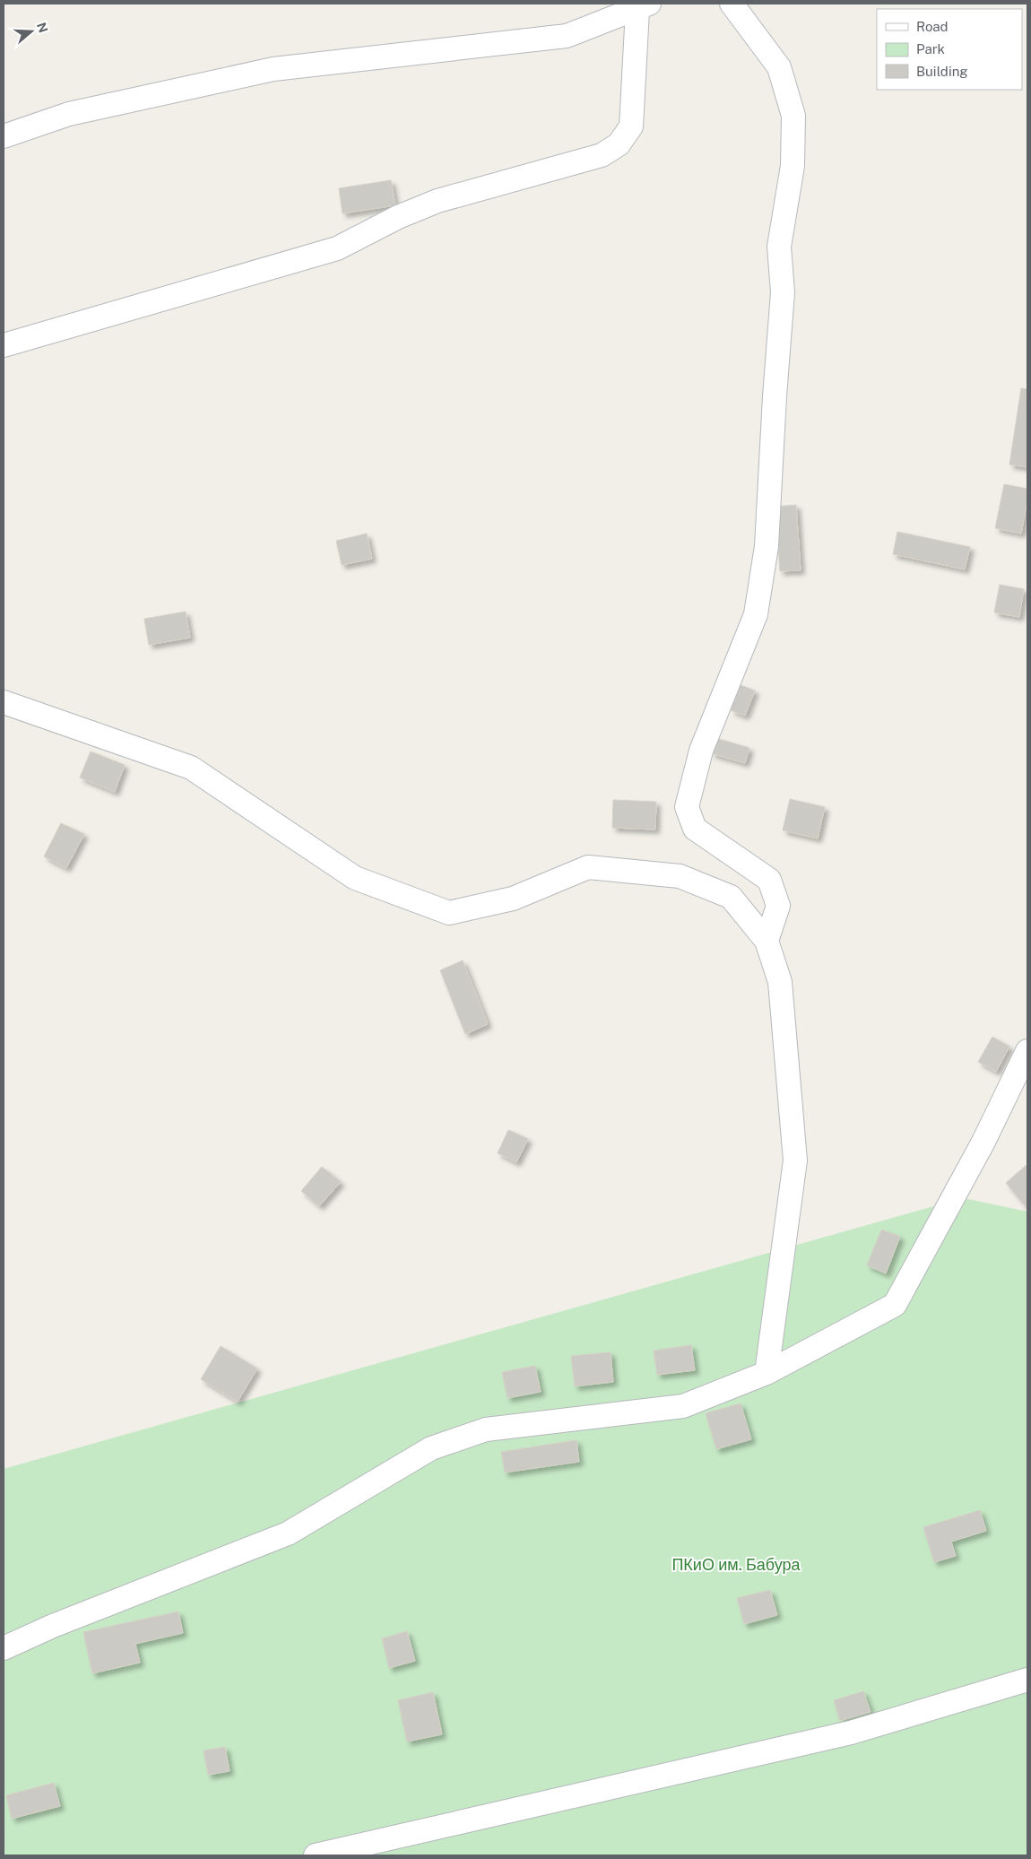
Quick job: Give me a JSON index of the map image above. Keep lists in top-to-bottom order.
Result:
{
  "parks": ["ПКиО им. Бабура"],
  "legend": ["Road", "Park", "Building"],
  "north": "right"
}
